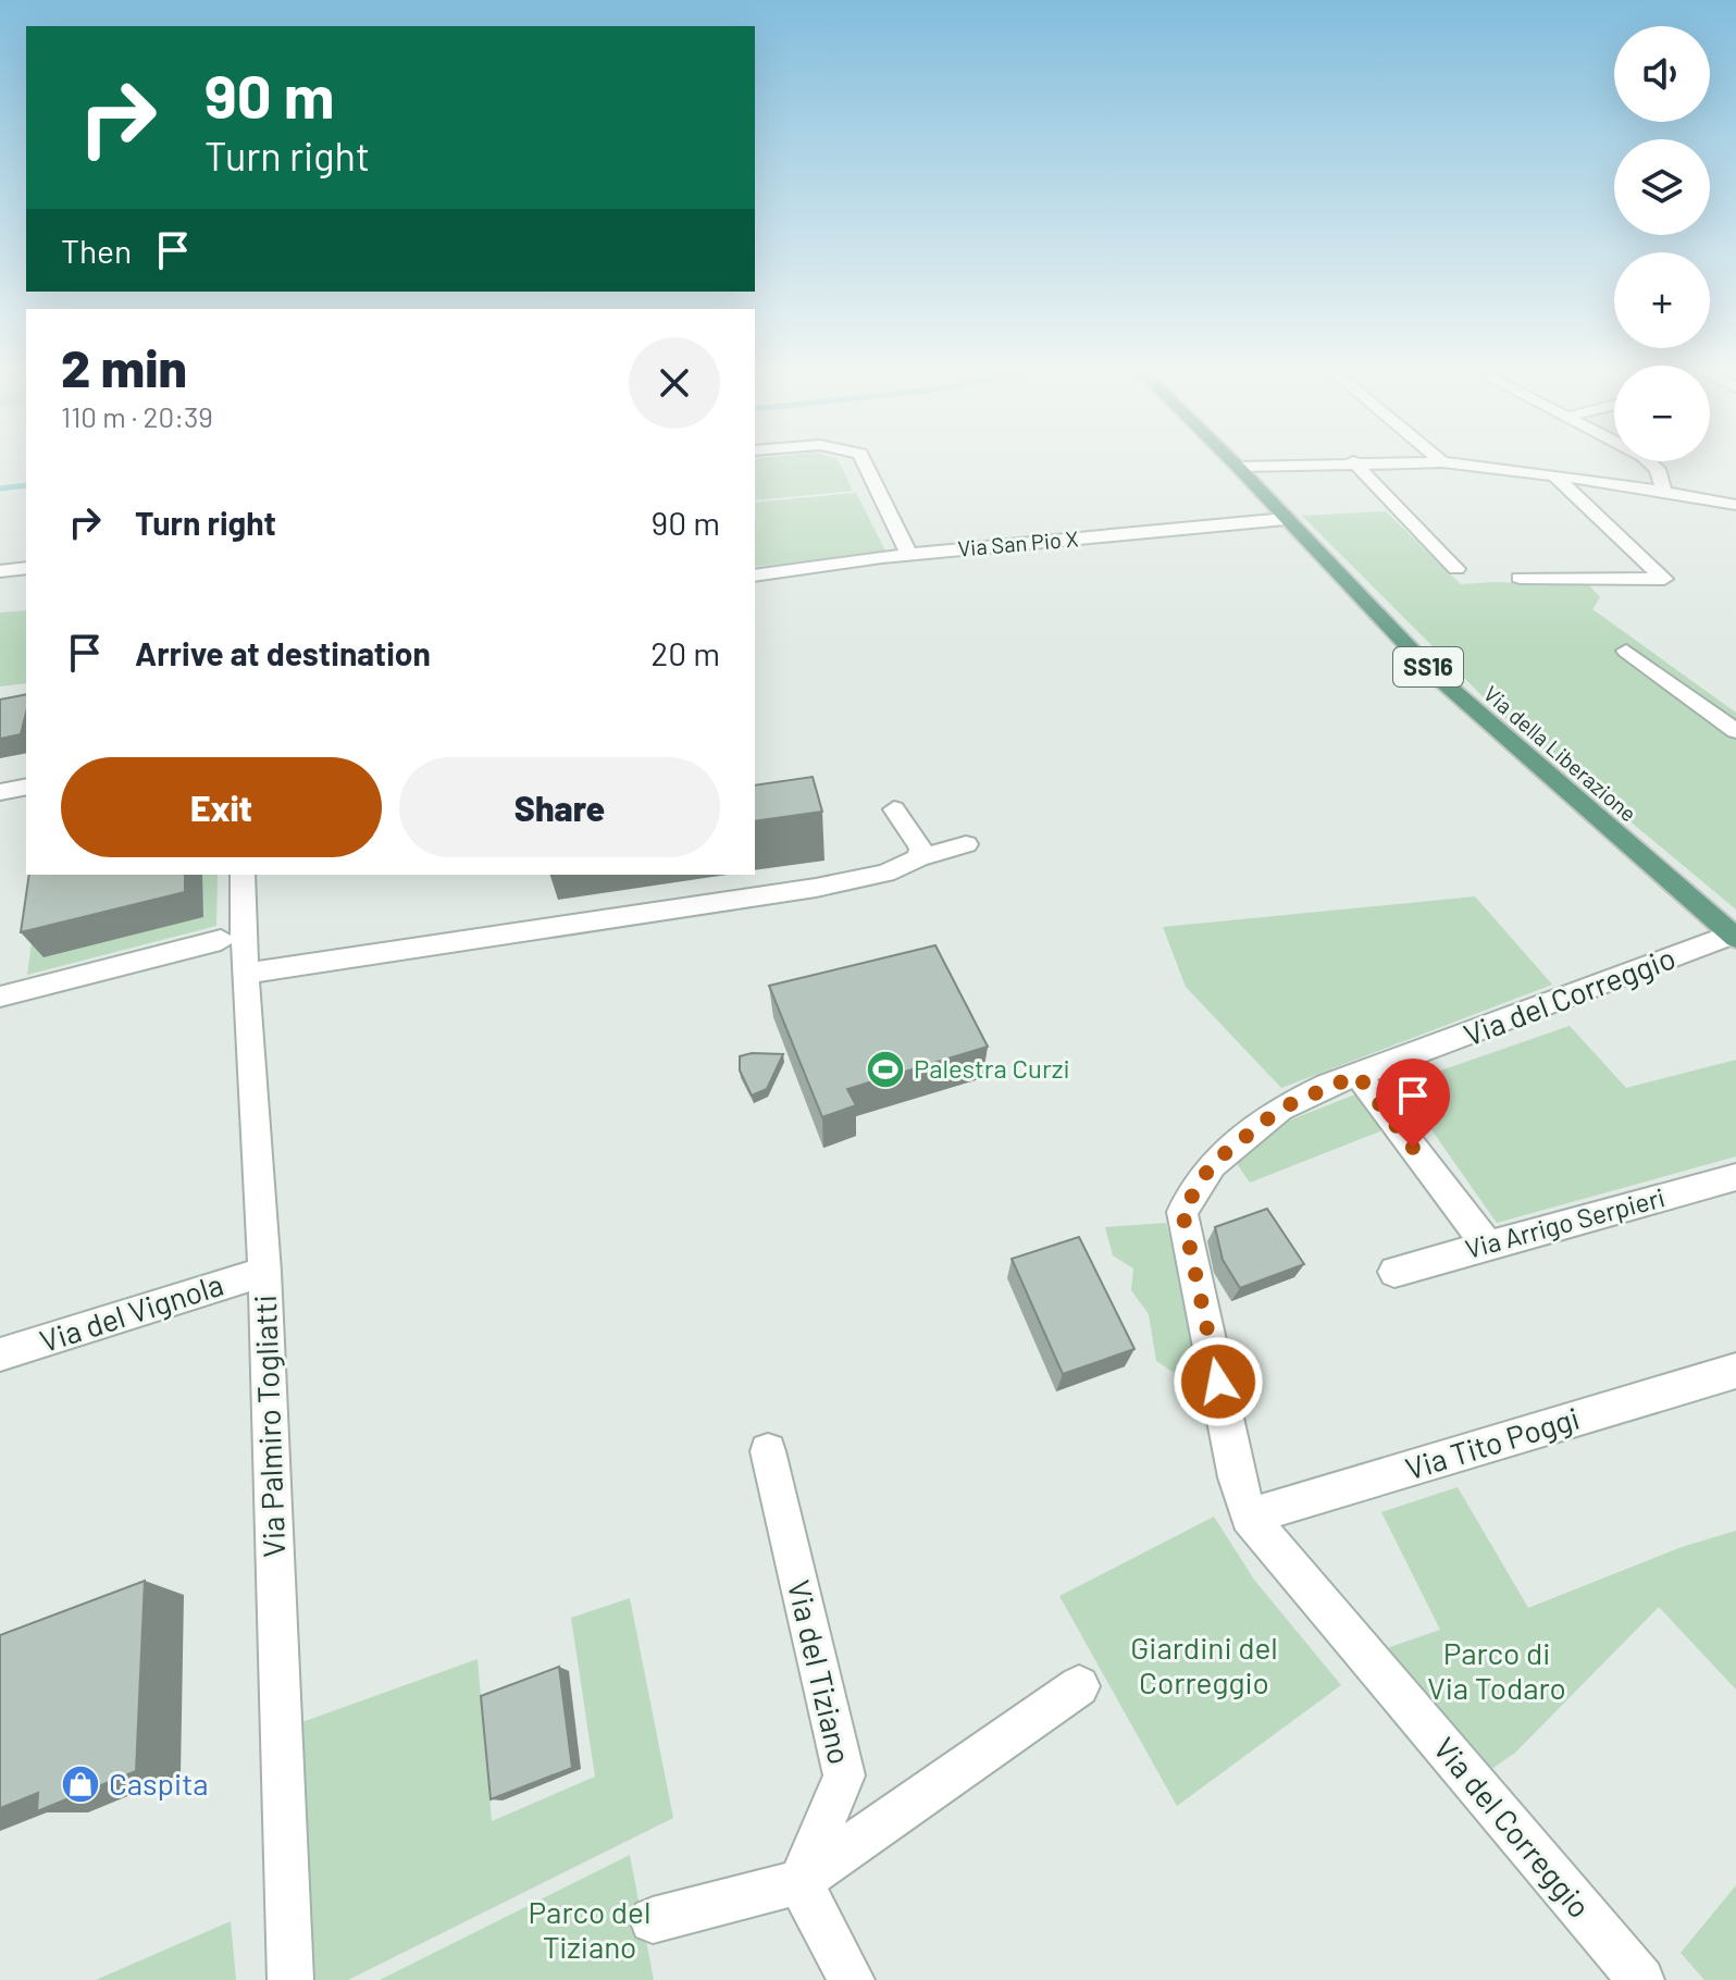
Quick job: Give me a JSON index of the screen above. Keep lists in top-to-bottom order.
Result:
{
  "streets": {
    "main road": ["SS16", "Via della Liberazione"],
    "street": [
      "Via San Pio X",
      "Via del Correggio",
      "Via Arrigo Serpieri",
      "Via del Vignola",
      "Via Palmiro Togliatti",
      "Via Tito Poggi",
      "Via del Tiziano"
    ]
  },
  "crossings": [
    ["Via San Pio X", "Via della Liberazione"],
    ["Via della Liberazione", "Via del Correggio"],
    ["Via del Correggio", "Via Tito Poggi"],
    ["Via del Vignola", "Via Palmiro Togliatti"]
  ],
  "parks": ["Giardini del Correggio", "Parco di Via Todaro", "Parco del Tiziano"],
  "places": {
    "sports": ["Palestra Curzi"],
    "shop": ["Caspita"]
  },
  "page": {
    "map_buttons": ["+", "−"],
    "turn": ["90 m", "Turn right"],
    "then": "Then",
    "heading": ["2 min", "110 m · 20:39"],
    "list": [
      {
        "name": "Turn right",
        "value": "90 m"
      },
      {
        "name": "Arrive at destination",
        "value": "20 m"
      }
    ],
    "buttons": ["Exit", "Share"]
  }
}
